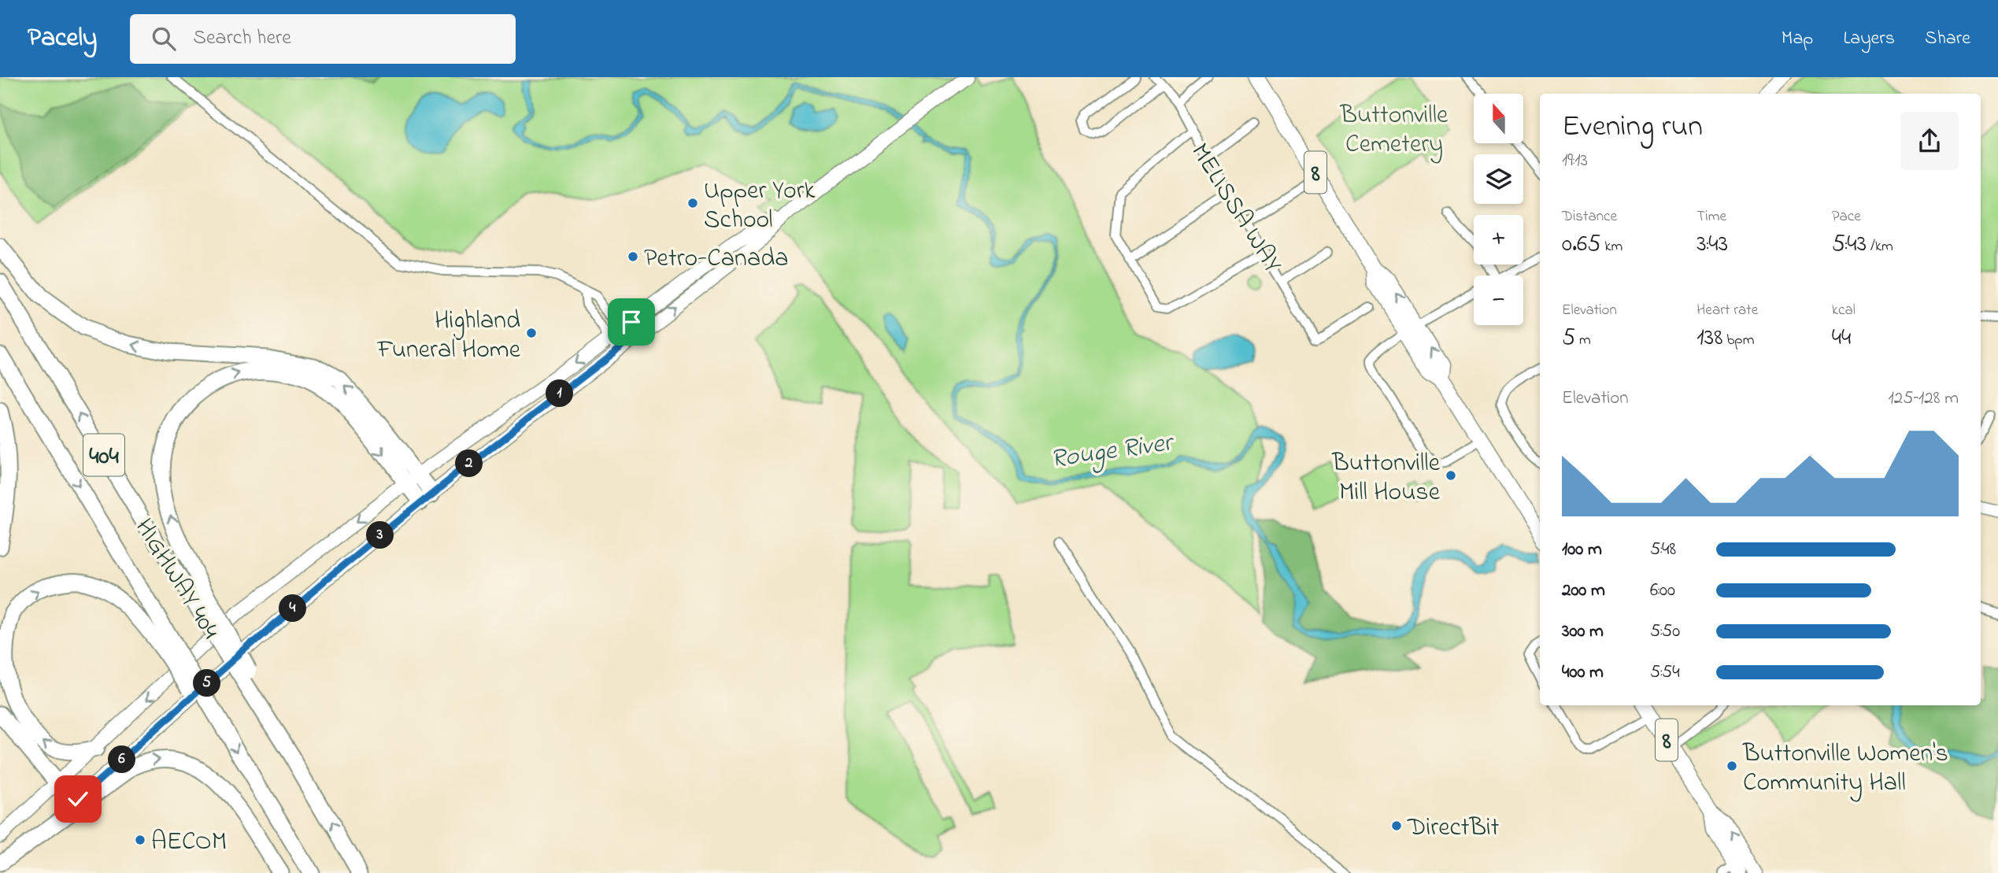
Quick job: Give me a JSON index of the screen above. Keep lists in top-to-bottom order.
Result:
{
  "streets": {
    "highway": ["404", "HIGHWAY 404"],
    "main road": ["8"],
    "street": ["MELISSA WAY"]
  },
  "water": ["Rouge River"],
  "parks": ["Buttonville Cemetery"],
  "places": [
    "Upper York School",
    "Petro-Canada",
    "Highland Funeral Home",
    "Buttonville Mill House",
    "Buttonville Women's Community Hall",
    "DirectBit",
    "AECOM"
  ],
  "north": "top",
  "page": {
    "header": "Pacely",
    "search": "Search here",
    "nav": ["Map", "Layers", "Share"],
    "map_buttons": ["+", "−"],
    "heading": ["Evening run", "19:13"],
    "stats": [
      ["Distance", "0.65 km"],
      ["Time", "3:43"],
      ["Pace", "5:43 /km"],
      ["Elevation", "5 m"],
      ["Heart rate", "138 bpm"],
      ["kcal", "44"]
    ],
    "chart": ["Elevation", "125–128 m"],
    "pins": [
      "1",
      "2",
      "3",
      "4",
      "5",
      "6"
    ],
    "list": [
      {
        "name": "100 m",
        "note": "5:48"
      },
      {
        "name": "200 m",
        "note": "6:00"
      },
      {
        "name": "300 m",
        "note": "5:50"
      },
      {
        "name": "400 m",
        "note": "5:54"
      }
    ]
  }
}
